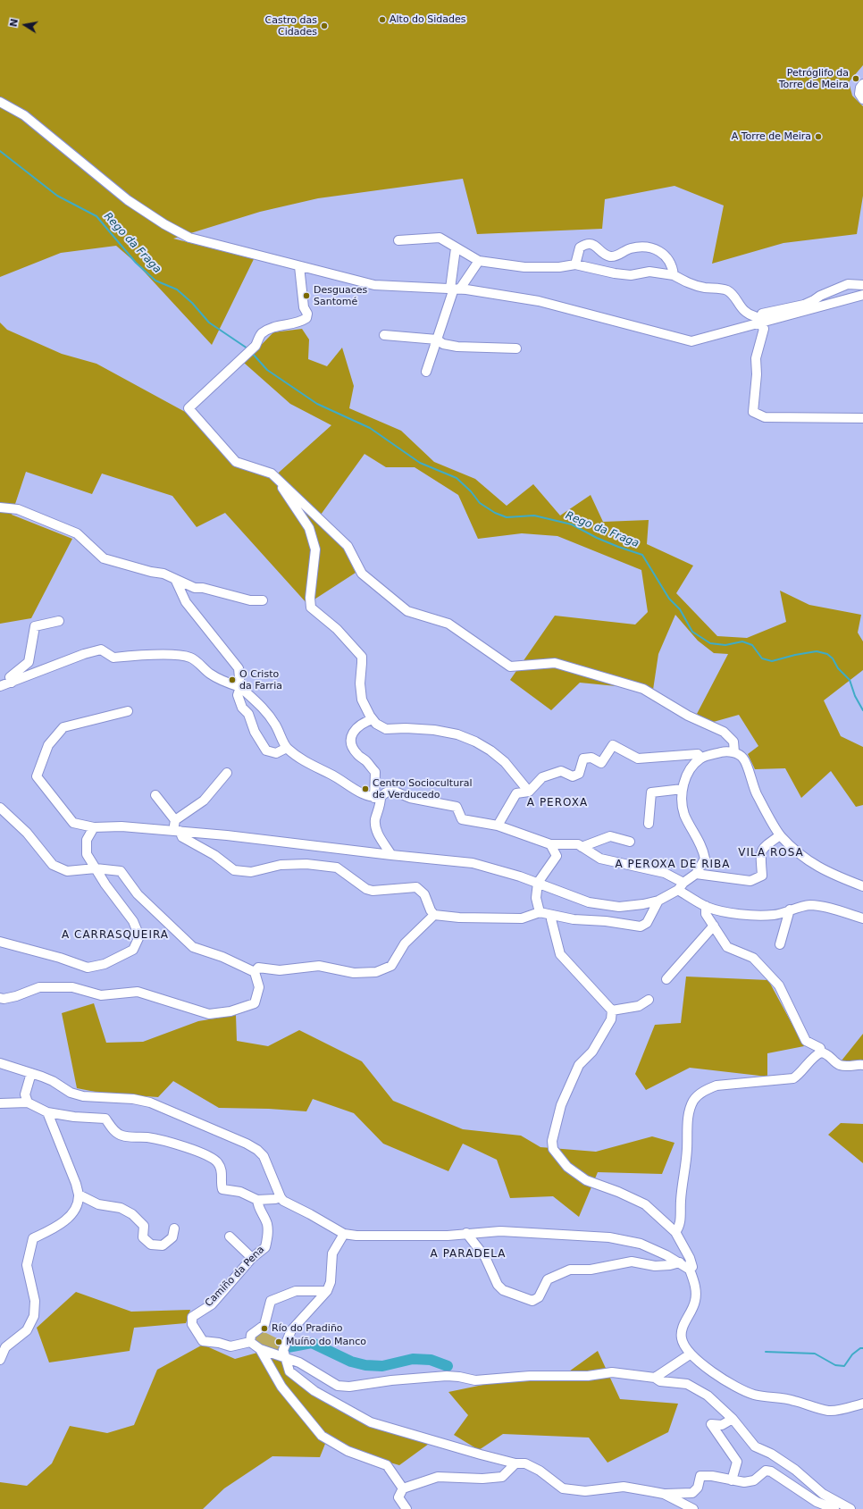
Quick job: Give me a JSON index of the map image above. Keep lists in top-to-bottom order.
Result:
{
  "streets": {
    "street": ["Camiño da Pena"]
  },
  "districts": [
    "A PEROXA",
    "VILA ROSA",
    "A PEROXA DE RIBA",
    "A CARRASQUEIRA",
    "A PARADELA"
  ],
  "water": ["Rego da Fraga"],
  "places": [
    "Alto do Sidades",
    "Castro das Cidades",
    "Petróglifo da Torre de Meira",
    "A Torre de Meira",
    "Desguaces Santomé",
    "O Cristo da Farria",
    "Centro Sociocultural de Verducedo",
    "Río do Pradiño",
    "Muíño do Manco"
  ],
  "north": "left"
}
